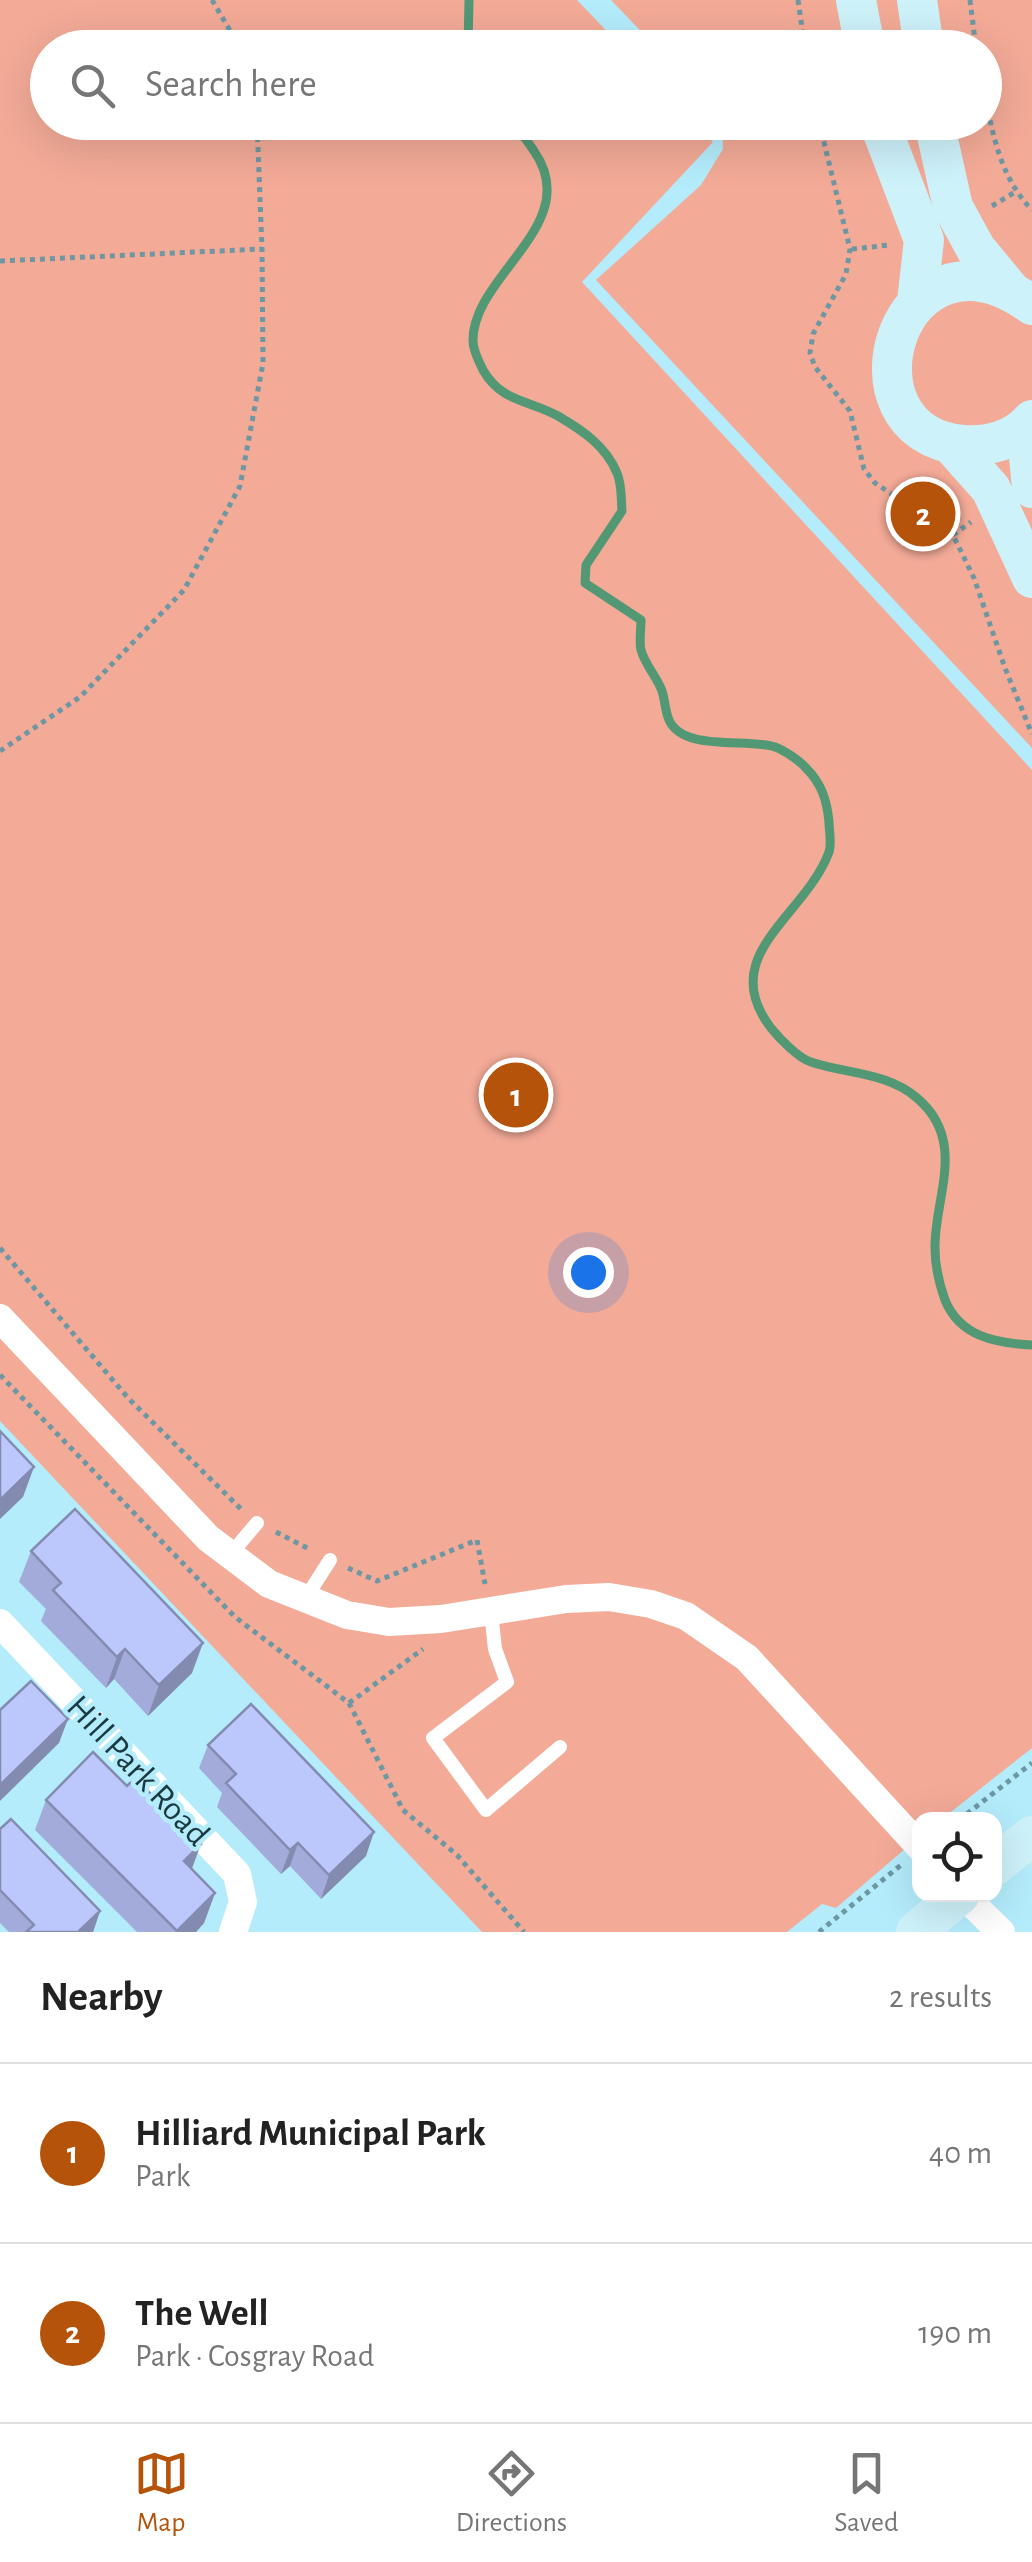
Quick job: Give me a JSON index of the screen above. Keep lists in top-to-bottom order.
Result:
{
  "streets": {
    "street": ["Hill Park Road"]
  },
  "page": {
    "search": "Search here",
    "pins": ["2", "1"],
    "heading": ["Nearby", "2 results"],
    "list": [
      {
        "mark": "1",
        "name": "Hilliard Municipal Park",
        "note": "Park",
        "value": "40 m"
      },
      {
        "mark": "2",
        "name": "The Well",
        "note": "Park · Cosgray Road",
        "value": "190 m"
      }
    ],
    "nav": ["Map", "Directions", "Saved"]
  }
}
